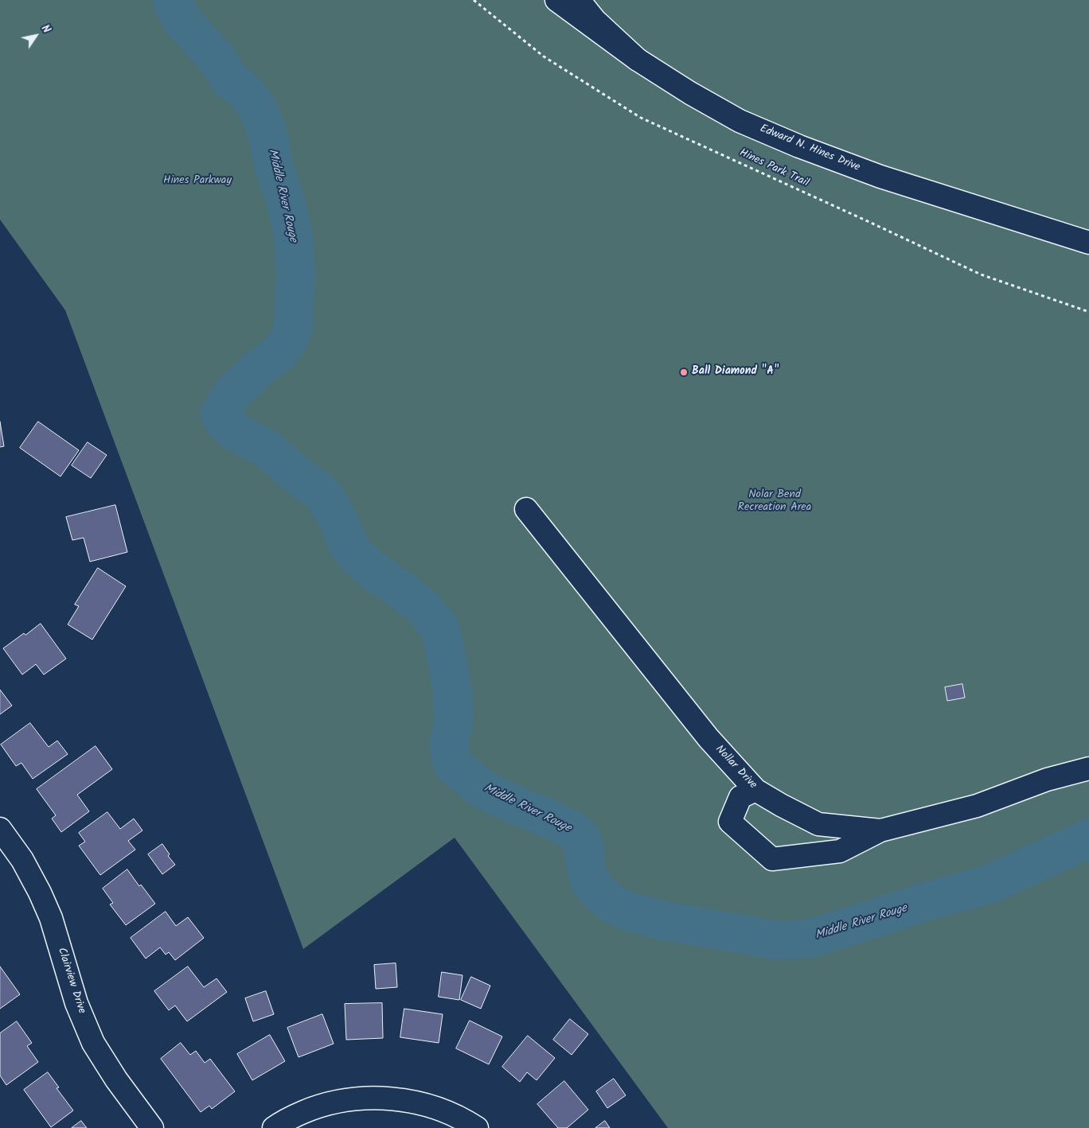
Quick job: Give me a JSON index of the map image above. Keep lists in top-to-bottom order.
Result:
{
  "streets": {
    "street": ["Edward N. Hines Drive", "Nollar Drive", "Clairview Drive"],
    "path": ["Hines Park Trail"]
  },
  "water": ["Middle River Rouge"],
  "parks": ["Hines Parkway", "Nolar Bend Recreation Area"],
  "places": ["Ball Diamond \"A\""],
  "north": "top right"
}
